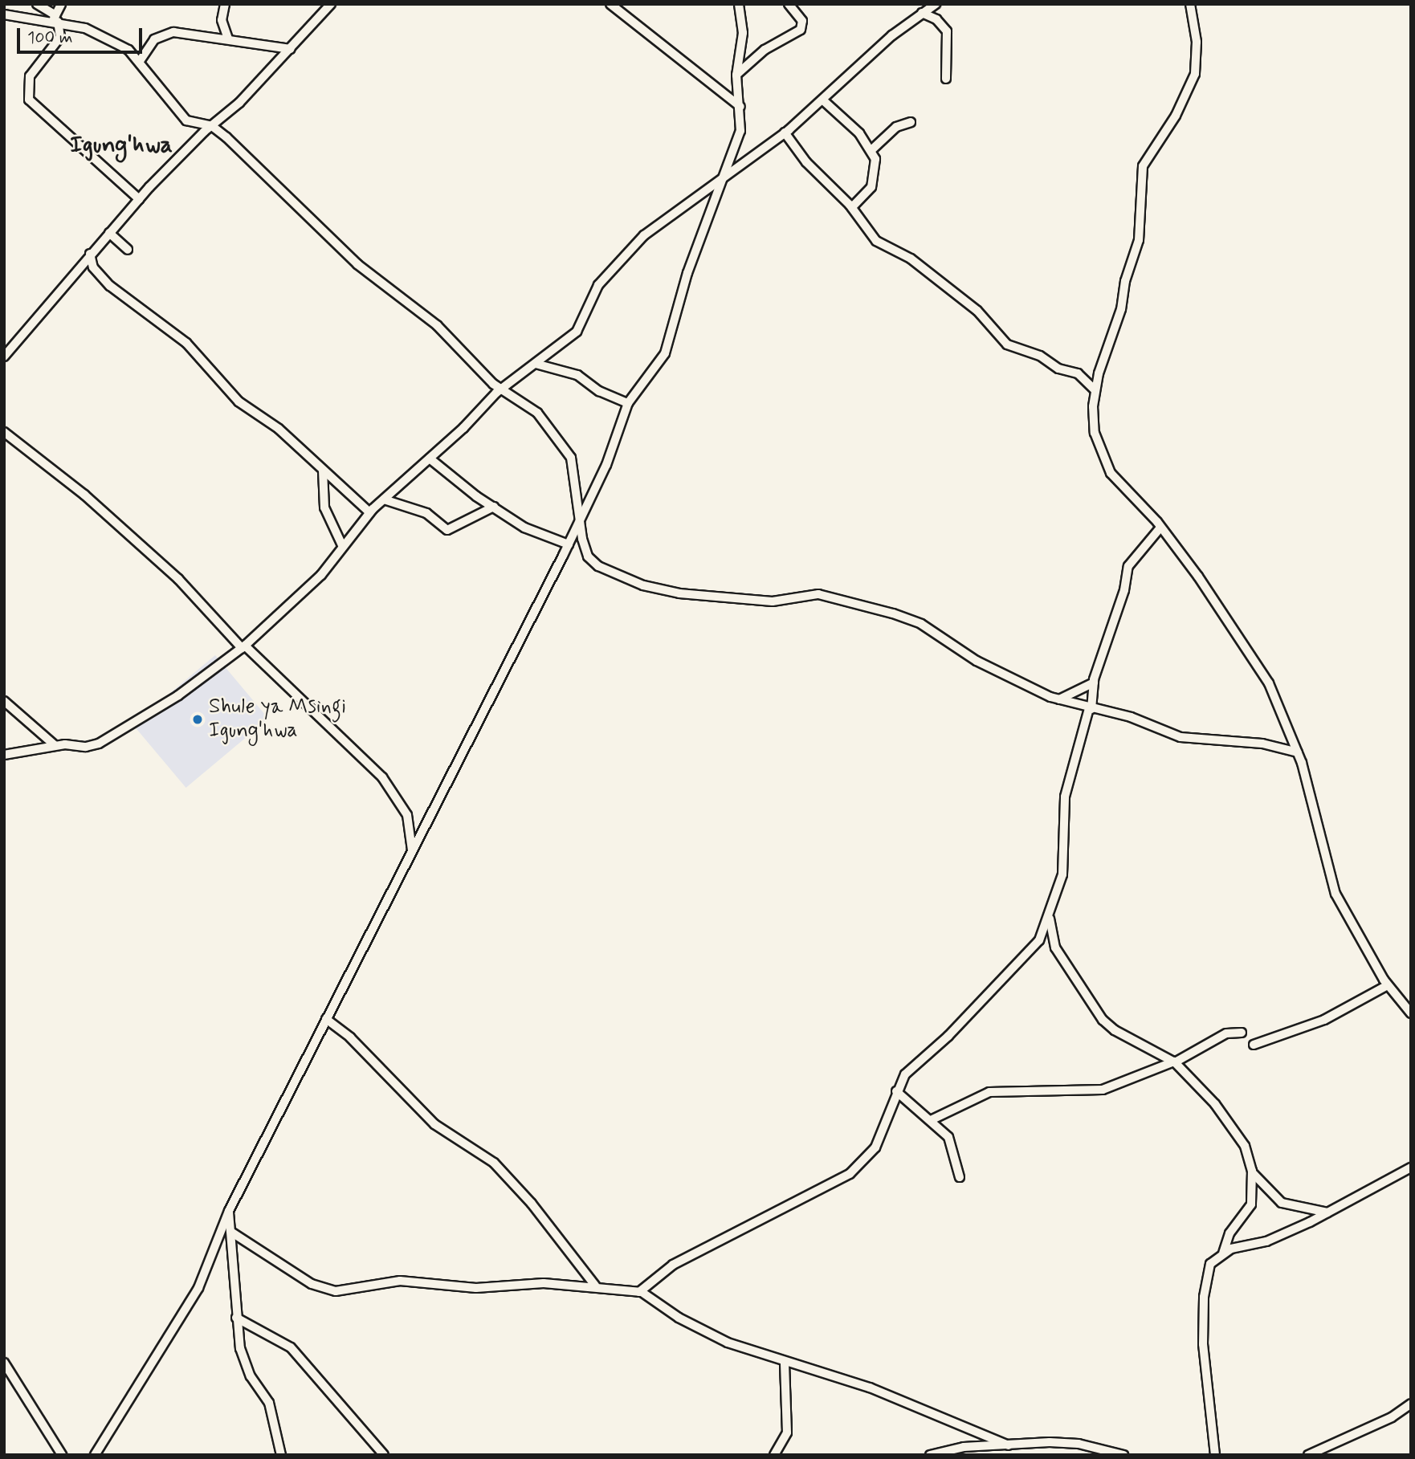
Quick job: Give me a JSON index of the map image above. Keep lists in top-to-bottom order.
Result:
{
  "districts": ["Igung'hwa"],
  "places": ["Shule ya Msingi Igung'hwa"],
  "scale_bar": "100 m"
}
